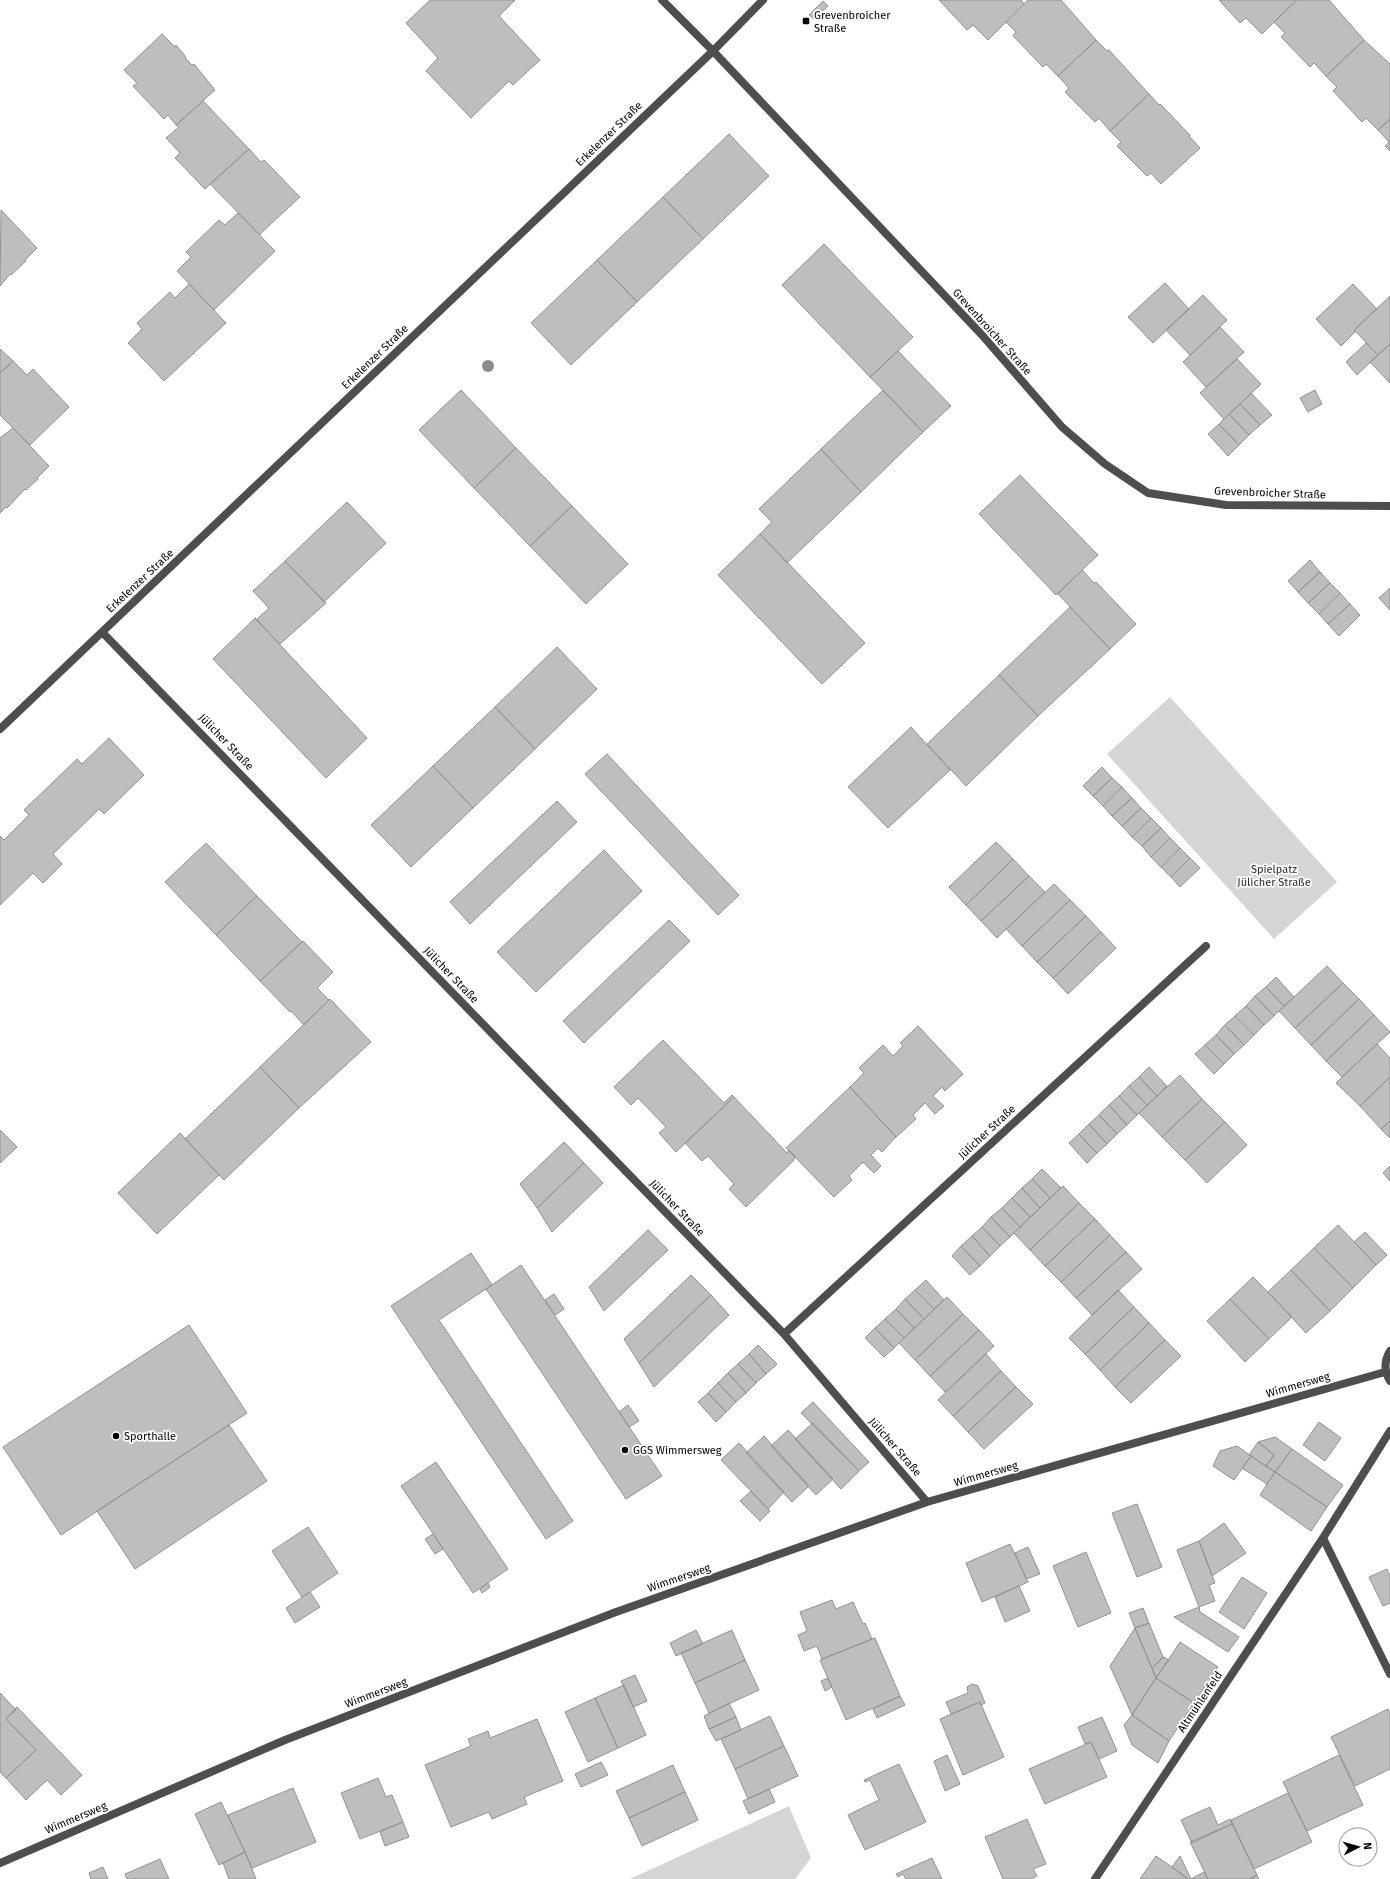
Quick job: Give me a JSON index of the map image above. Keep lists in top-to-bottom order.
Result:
{
  "streets": {
    "street": [
      "Erkelenzer Straße",
      "Grevenbroicher Straße",
      "Jülicher Straße",
      "Wimmersweg",
      "Altmühlenfeld"
    ]
  },
  "crossings": [
    ["Erkelenzer Straße", "Grevenbroicher Straße"],
    ["Erkelenzer Straße", "Jülicher Straße"],
    ["Jülicher Straße", "Wimmersweg"]
  ],
  "parks": ["Spielpatz Jülicher Straße"],
  "places": {
    "transit": ["Grevenbroicher Straße"],
    "other": ["Sporthalle", "GGS Wimmersweg"]
  },
  "north": "right"
}
